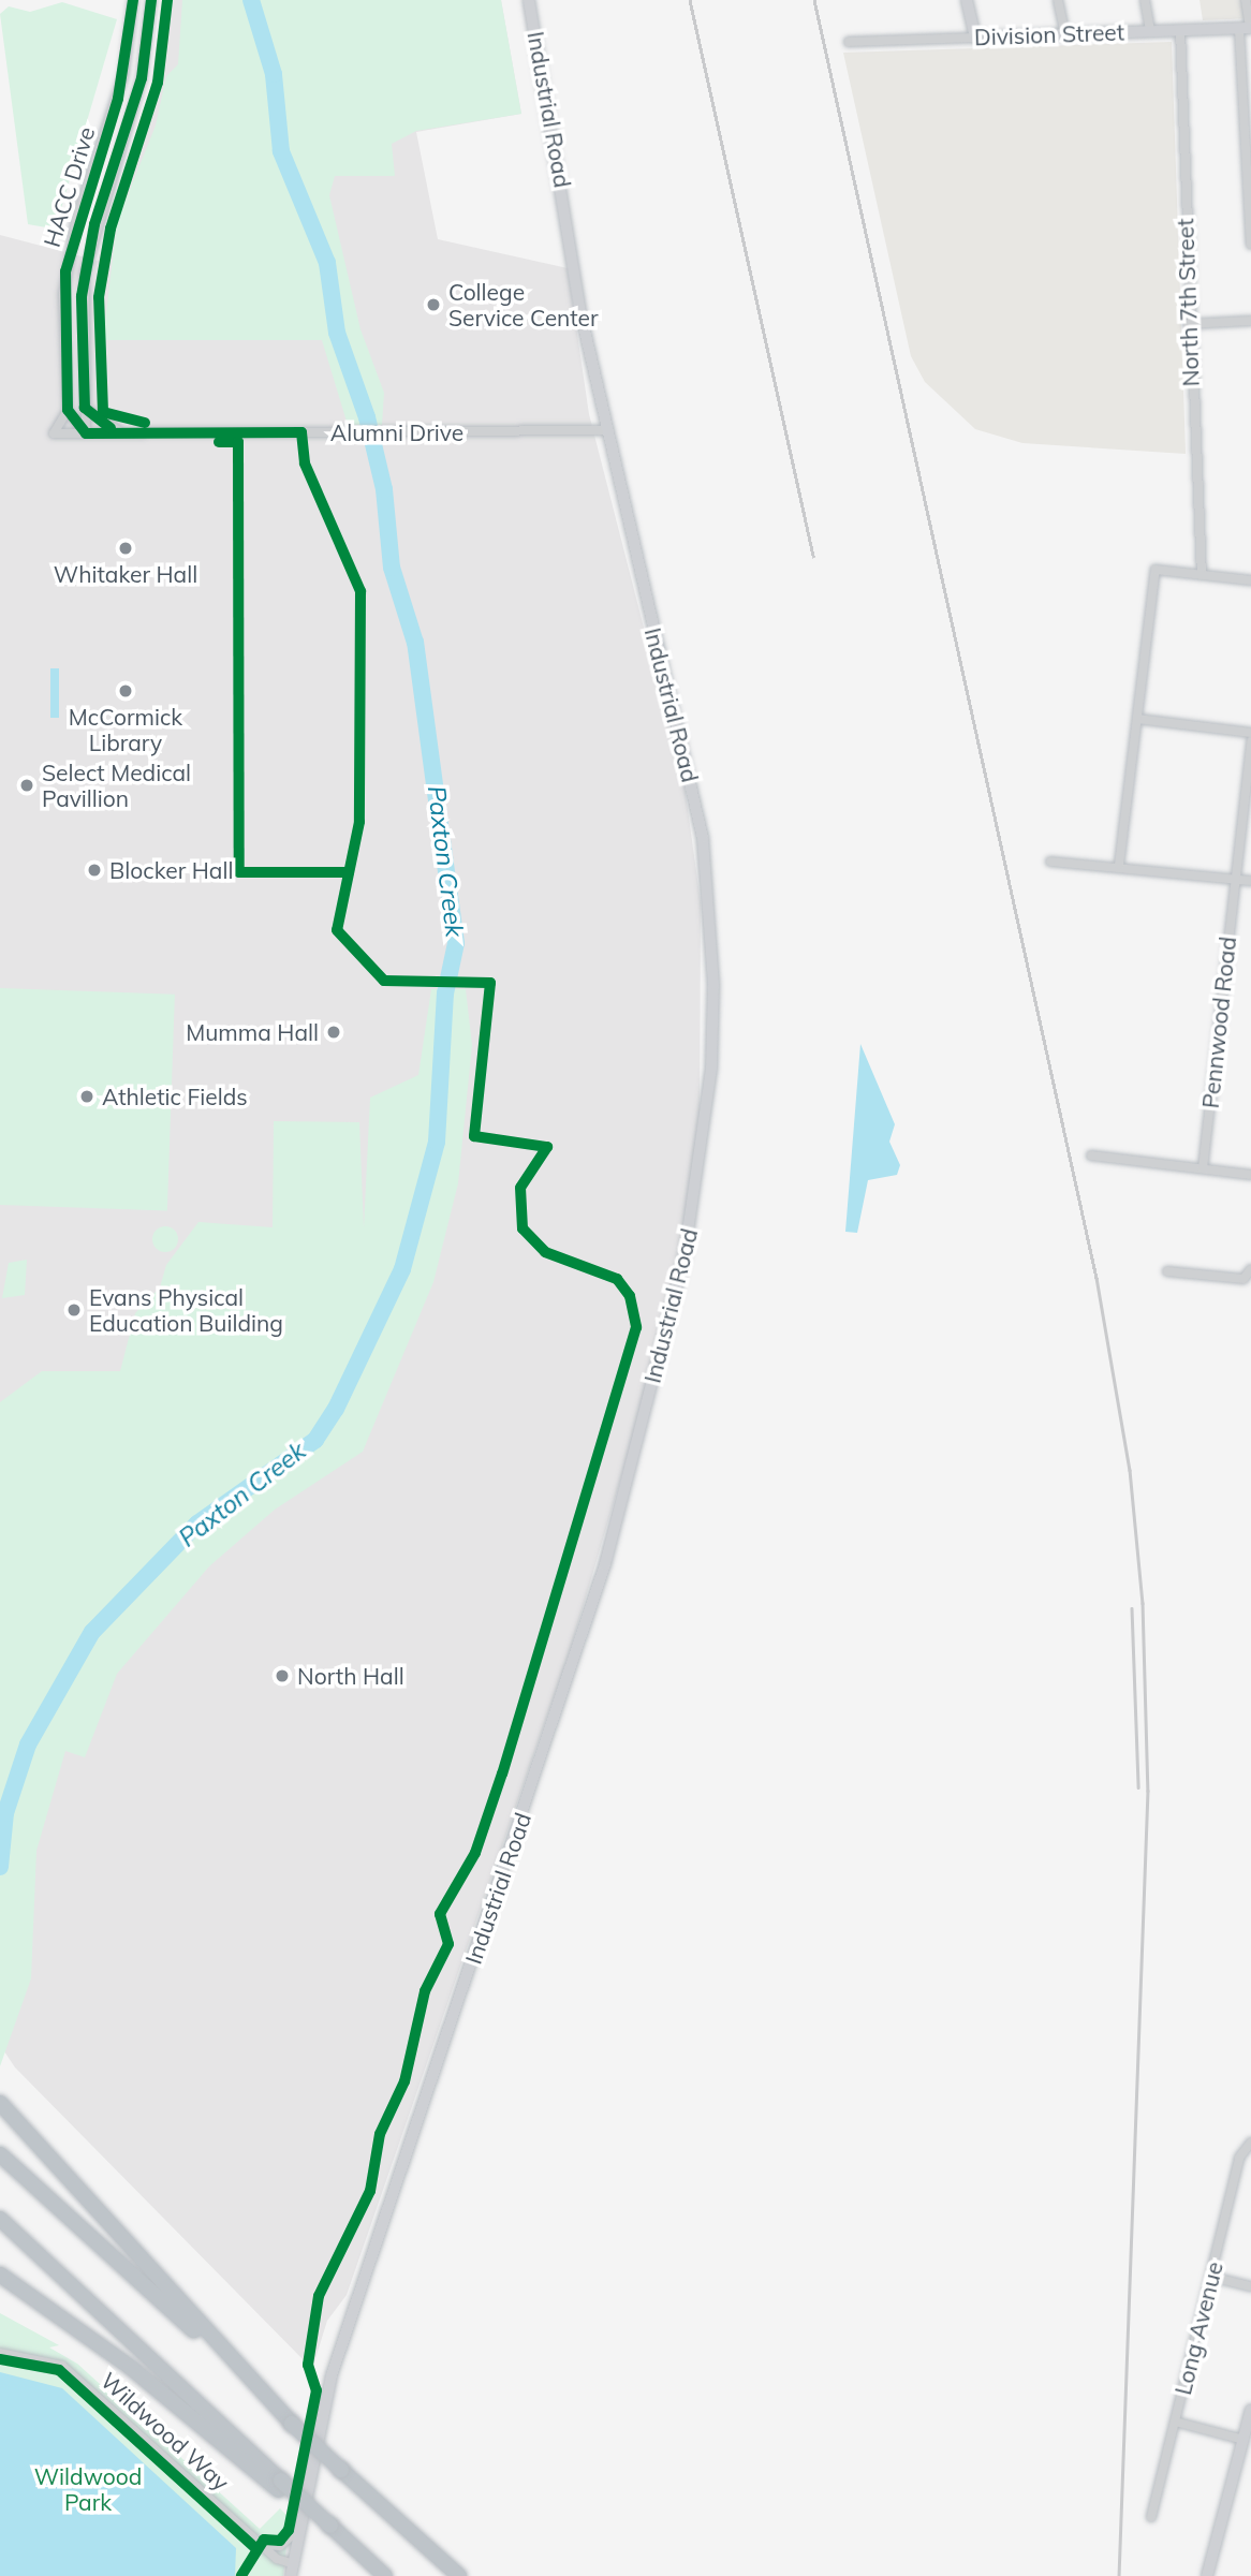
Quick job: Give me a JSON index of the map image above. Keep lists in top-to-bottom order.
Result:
{
  "streets": {
    "street": [
      "Division Street",
      "Industrial Road",
      "HACC Drive",
      "North 7th Street",
      "Alumni Drive",
      "Pennwood Road",
      "Long Avenue",
      "Wildwood Way"
    ]
  },
  "crossings": [
    ["Division Street", "North 7th Street"],
    ["Industrial Road", "Alumni Drive"],
    ["Industrial Road", "Wildwood Way"],
    ["HACC Drive", "Alumni Drive"]
  ],
  "water": ["Paxton Creek"],
  "parks": ["Wildwood Park"],
  "places": [
    "College Service Center",
    "Whitaker Hall",
    "McCormick Library",
    "Select Medical Pavillion",
    "Blocker Hall",
    "Mumma Hall",
    "Athletic Fields",
    "Evans Physical Education Building",
    "North Hall"
  ]
}
